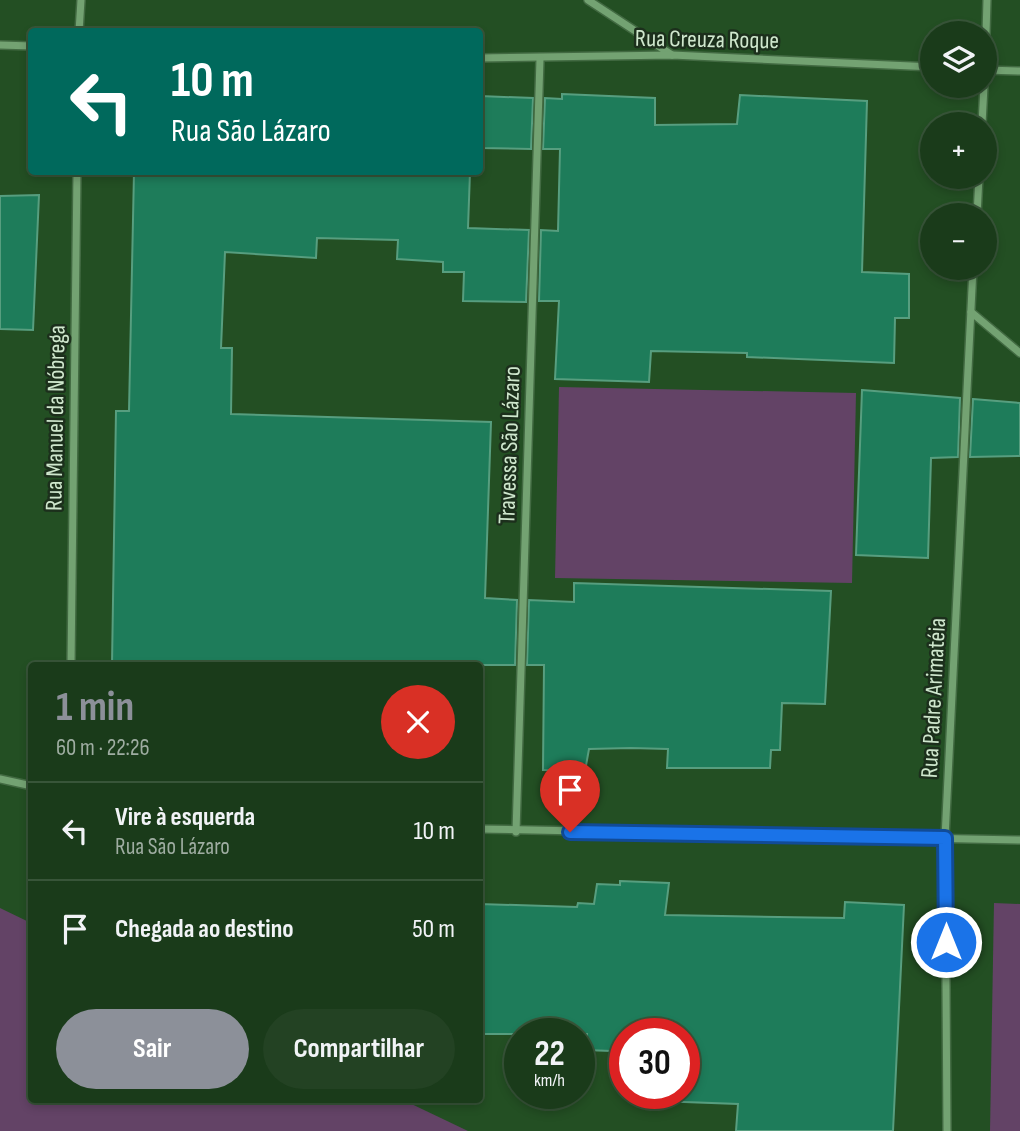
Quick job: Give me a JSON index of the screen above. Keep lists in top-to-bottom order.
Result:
{
  "streets": {
    "street": [
      "Rua Creuza Roque",
      "Rua Manuel da Nóbrega",
      "Travessa São Lázaro",
      "Rua Padre Arimatéia"
    ]
  },
  "crossings": [
    ["Rua Creuza Roque", "Travessa São Lázaro"]
  ],
  "page": {
    "map_buttons": ["+", "−"],
    "turn": ["10 m", "Rua São Lázaro"],
    "heading": ["1 min", "60 m · 22:26"],
    "list": [
      {
        "name": "Vire à esquerda",
        "note": "Rua São Lázaro",
        "value": "10 m"
      },
      {
        "name": "Chegada ao destino",
        "value": "50 m"
      }
    ],
    "buttons": ["Sair", "Compartilhar"],
    "speed": "22 km/h",
    "limit": "30"
  }
}
